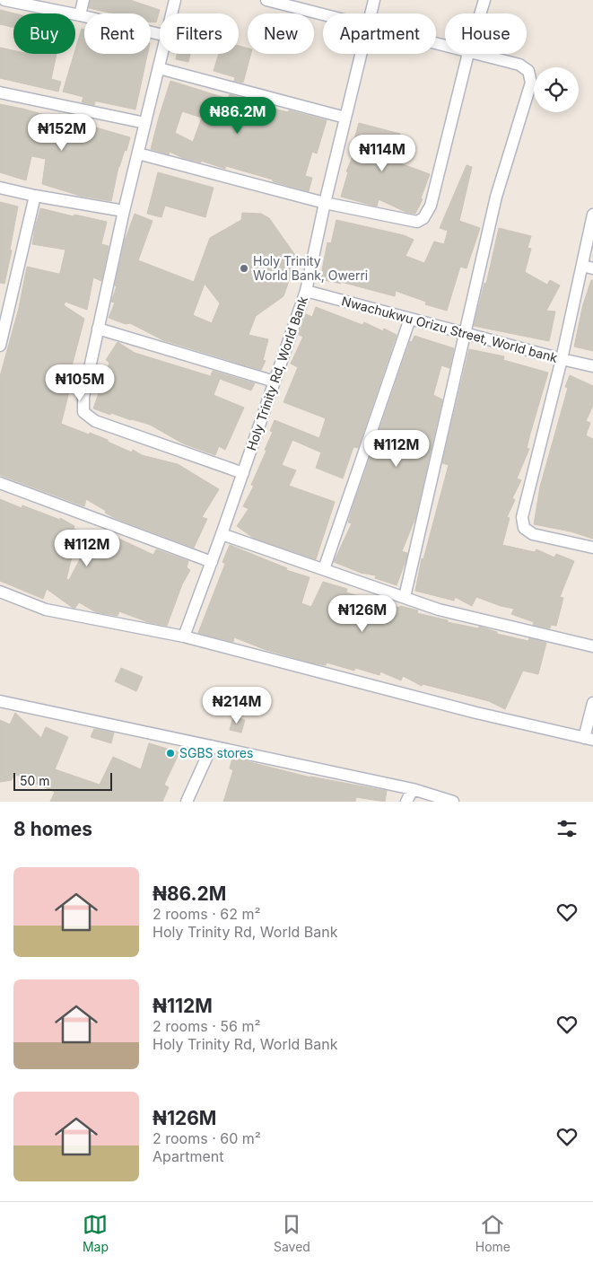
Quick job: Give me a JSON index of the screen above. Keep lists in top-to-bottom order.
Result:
{
  "streets": {
    "street": ["Nwachukwu Orizu Street, World bank", "Holy Trinity Rd, World Bank"]
  },
  "crossings": [
    ["Nwachukwu Orizu Street, World bank", "Holy Trinity Rd, World Bank"]
  ],
  "places": ["Holy Trinity World Bank, Owerri", "SGBS stores"],
  "scale_bar": "50 m",
  "page": {
    "chip": [
      "Buy",
      "Rent",
      "Filters",
      "New",
      "Apartment",
      "House"
    ],
    "price": [
      "₦86.2M",
      "₦152M",
      "₦114M",
      "₦105M",
      "₦112M",
      "₦112M",
      "₦126M",
      "₦214M"
    ],
    "scale": "50 m",
    "heading": "8 homes",
    "list": [
      {
        "name": "₦86.2M",
        "note": "2 rooms · 62 m² · Holy Trinity Rd, World Bank"
      },
      {
        "name": "₦112M",
        "note": "2 rooms · 56 m² · Holy Trinity Rd, World Bank"
      },
      {
        "name": "₦126M",
        "note": "2 rooms · 60 m² · Apartment"
      }
    ],
    "tabs": ["Map", "Saved", "Home"]
  }
}
